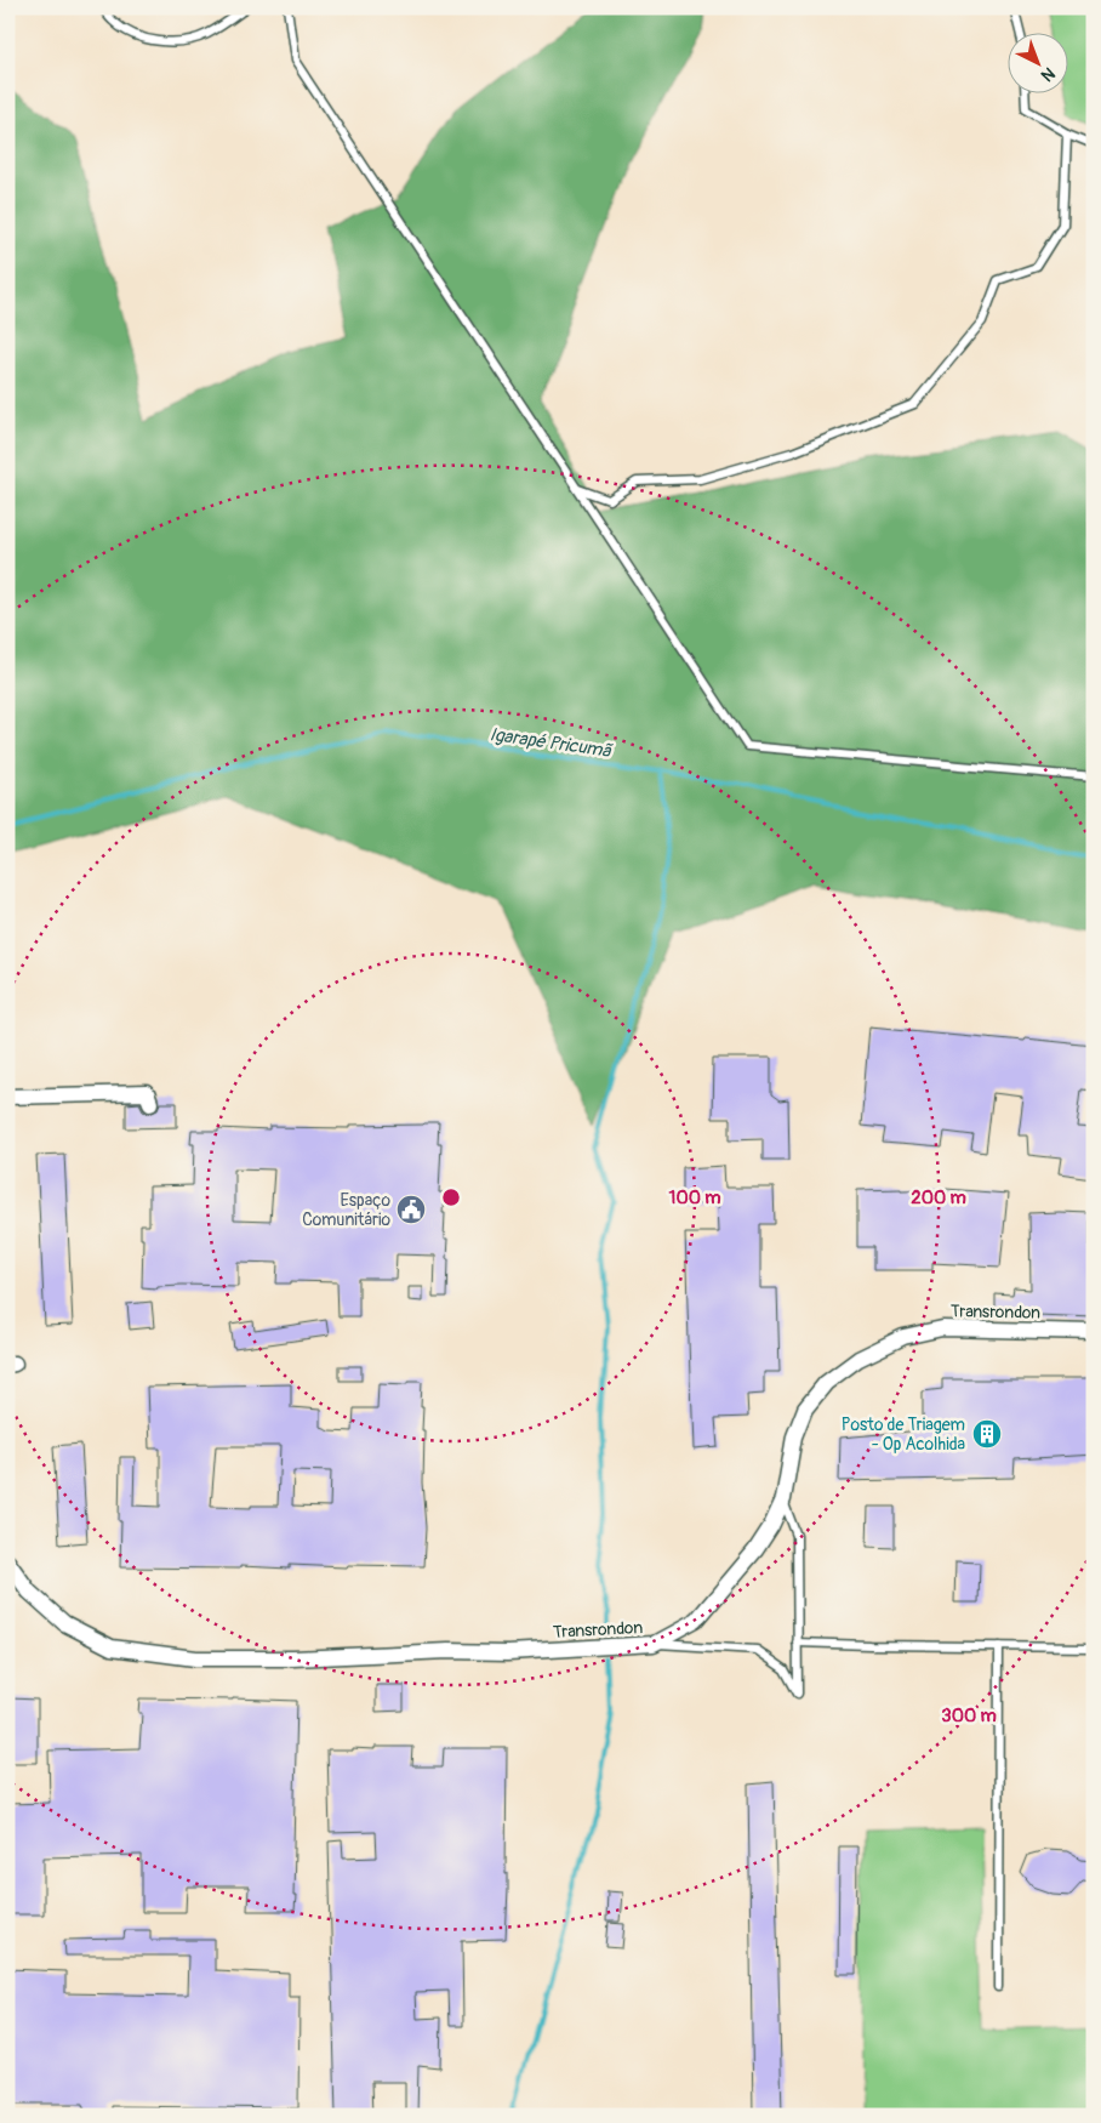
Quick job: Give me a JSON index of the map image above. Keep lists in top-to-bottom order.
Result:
{
  "streets": {
    "street": ["Transrondon"]
  },
  "water": ["Igarapé Pricumã"],
  "places": {
    "public building": ["Espaço Comunitário"],
    "building": ["Posto de Triagem - Op Acolhida"]
  },
  "north": "bottom right",
  "rings": ["100 m", "200 m", "300 m"]
}
